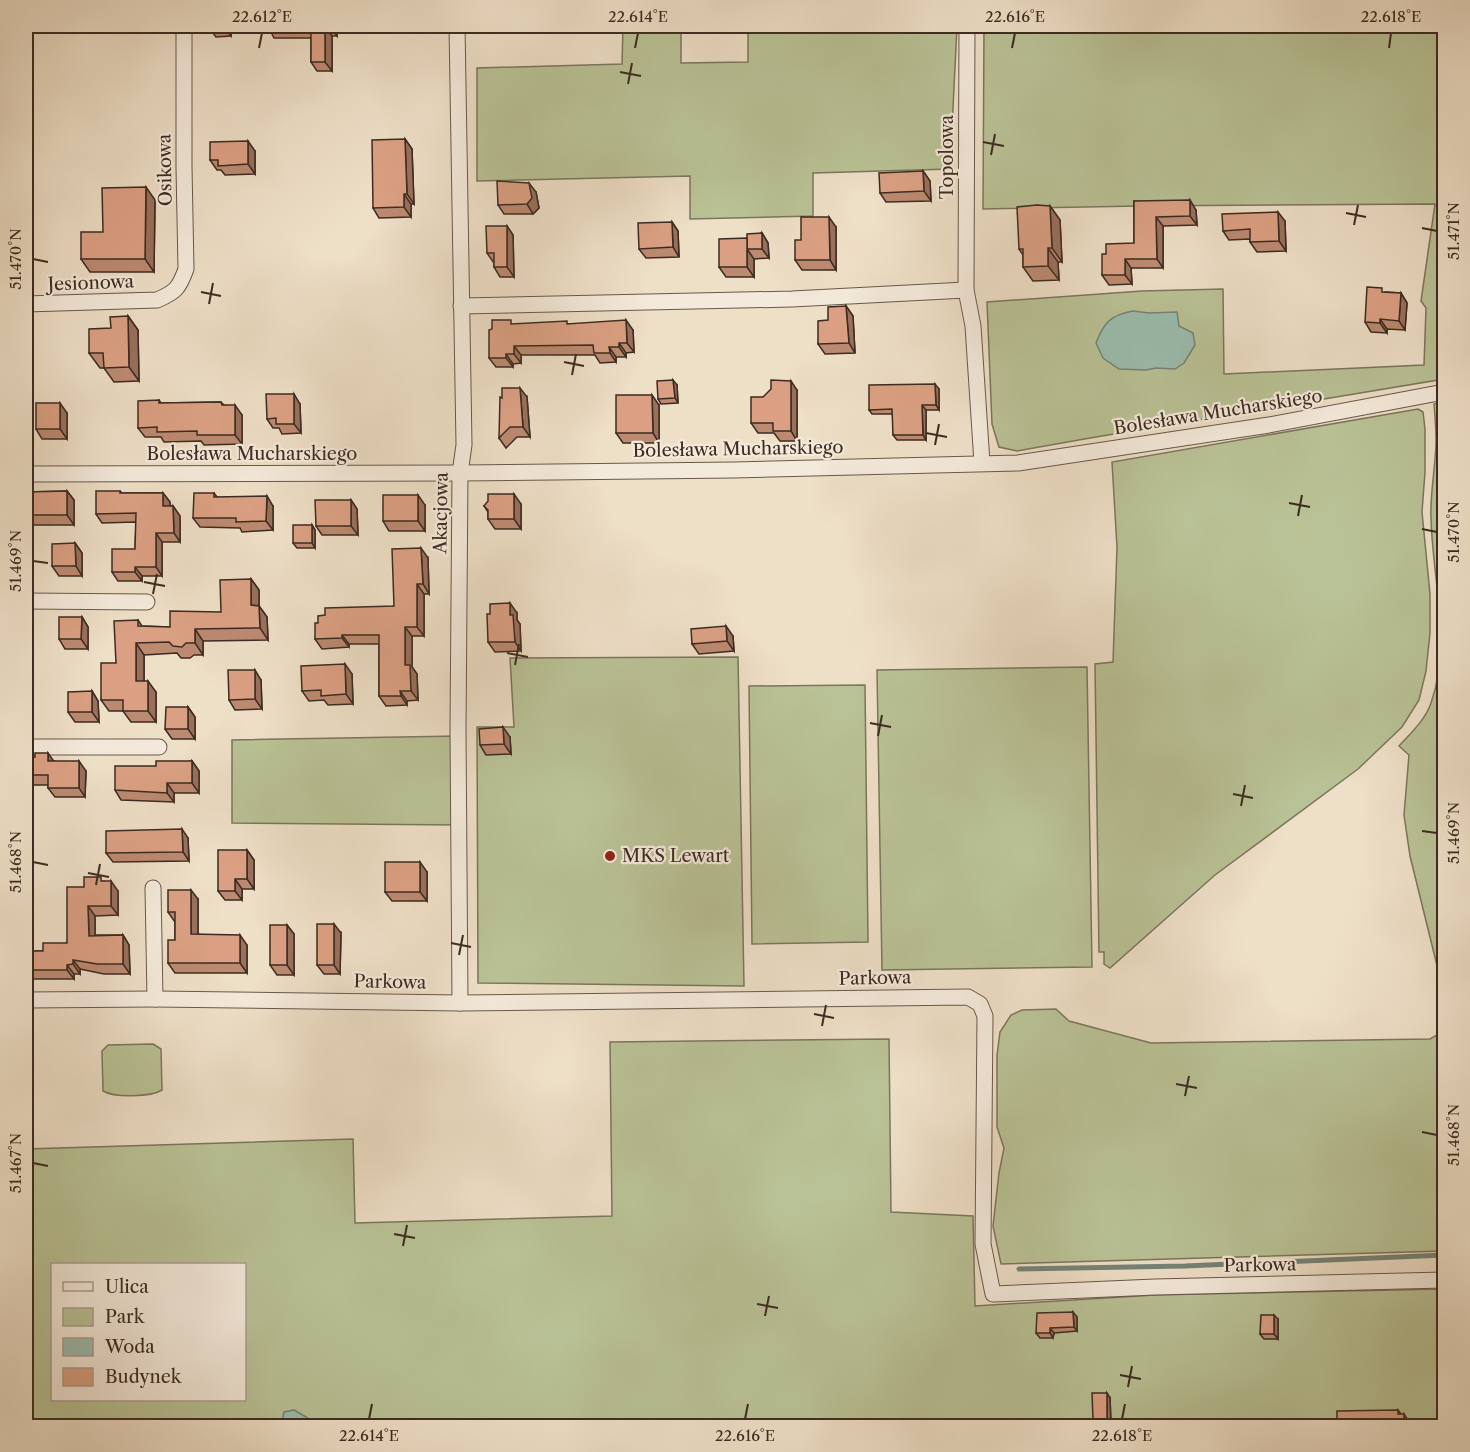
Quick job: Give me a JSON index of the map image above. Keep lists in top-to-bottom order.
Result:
{
  "streets": {
    "street": [
      "Topolowa",
      "Osikowa",
      "Jesionowa",
      "Bolesława Mucharskiego",
      "Akacjowa",
      "Parkowa"
    ]
  },
  "crossings": [
    ["Topolowa", "Bolesława Mucharskiego"],
    ["Osikowa", "Jesionowa"],
    ["Bolesława Mucharskiego", "Akacjowa"],
    ["Akacjowa", "Parkowa"]
  ],
  "places": ["MKS Lewart"],
  "legend": [
    "Ulica",
    "Park",
    "Woda",
    "Budynek"
  ],
  "coordinates": [
    "22.612°E",
    "22.614°E",
    "22.616°E",
    "22.618°E",
    "51.471°N",
    "51.470°N",
    "51.469°N",
    "51.468°N",
    "51.467°N"
  ]
}
